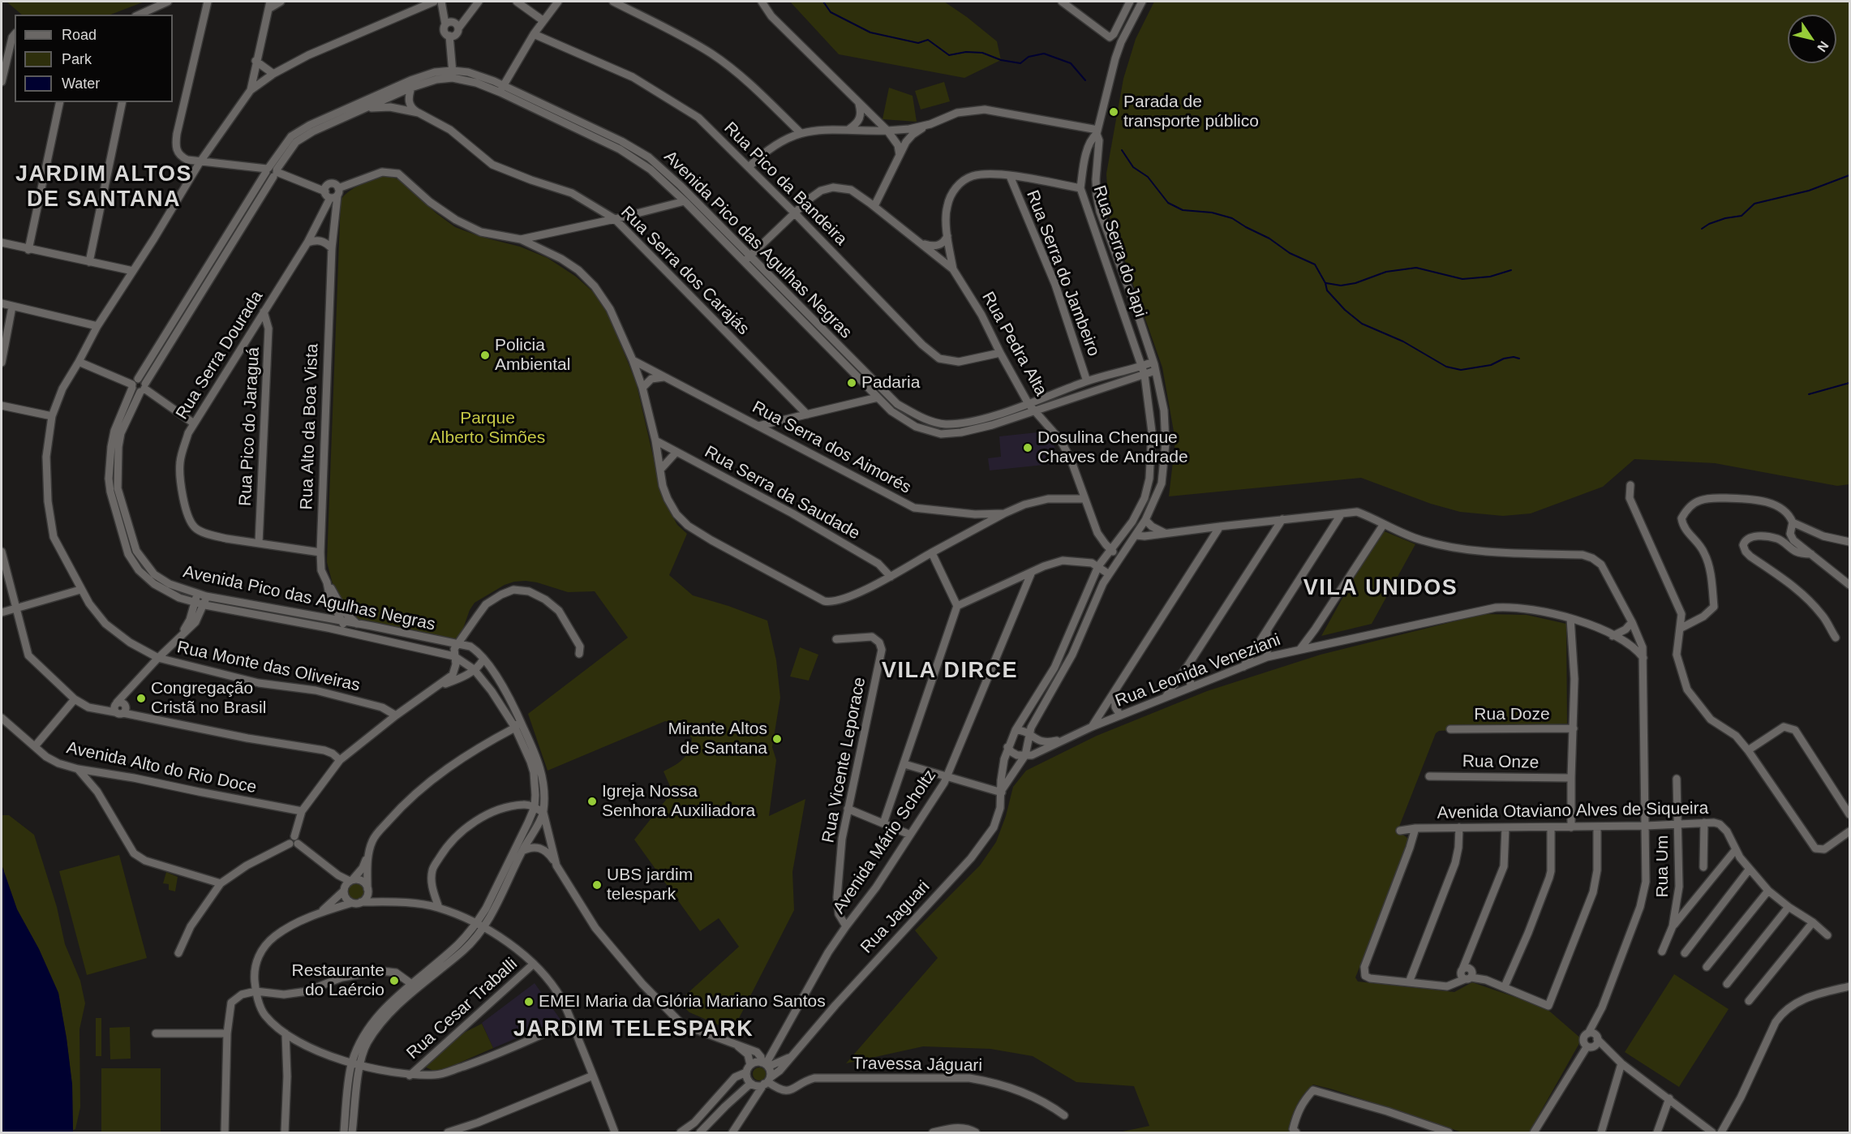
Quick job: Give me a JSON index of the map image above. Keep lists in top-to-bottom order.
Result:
{
  "streets": {
    "street": [
      "Rua Pico da Bandeira",
      "Avenida Pico das Agulhas Negras",
      "Rua Serra do Japi",
      "Rua Serra dos Carajás",
      "Rua Serra do Jambeiro",
      "Rua Pedra Alta",
      "Rua Serra Dourada",
      "Rua Pico do Jaraguá",
      "Rua Alto da Boa Vista",
      "Rua Serra dos Aimorés",
      "Rua Serra da Saudade",
      "Rua Monte das Oliveiras",
      "Rua Leonida Veneziani",
      "Rua Doze",
      "Rua Vicente Leporace",
      "Rua Onze",
      "Avenida Alto do Rio Doce",
      "Avenida Otaviano Alves de Siqueira",
      "Avenida Mário Scholtz",
      "Rua Um",
      "Rua Jaguari",
      "Rua Cesar Traballi",
      "Travessa Jáguari"
    ]
  },
  "crossings": [
    ["Rua Pico da Bandeira", "Rua Pedra Alta"],
    ["Avenida Pico das Agulhas Negras", "Rua Serra do Japi"],
    ["Avenida Pico das Agulhas Negras", "Rua Serra dos Carajás"],
    ["Avenida Pico das Agulhas Negras", "Rua Serra do Jambeiro"],
    ["Avenida Pico das Agulhas Negras", "Rua Pedra Alta"],
    ["Avenida Pico das Agulhas Negras", "Rua Alto da Boa Vista"],
    ["Rua Serra do Japi", "Rua Jaguari"],
    ["Rua Pedra Alta", "Rua Serra dos Aimorés"],
    ["Rua Pedra Alta", "Rua Jaguari"],
    ["Rua Serra Dourada", "Rua Pico do Jaraguá"],
    ["Rua Serra Dourada", "Rua Alto da Boa Vista"],
    ["Rua Vicente Leporace", "Avenida Mário Scholtz"],
    ["Avenida Otaviano Alves de Siqueira", "Rua Um"],
    ["Avenida Mário Scholtz", "Rua Jaguari"],
    ["Rua Jaguari", "Travessa Jáguari"]
  ],
  "districts": [
    "JARDIM ALTOS DE SANTANA",
    "VILA UNIDOS",
    "VILA DIRCE",
    "JARDIM TELESPARK"
  ],
  "parks": ["Parque Alberto Simões"],
  "places": [
    "Parada de transporte público",
    "Policia Ambiental",
    "Padaria",
    "Dosulina Chenque Chaves de Andrade",
    "Congregação Cristã no Brasil",
    "Mirante Altos de Santana",
    "Igreja Nossa Senhora Auxiliadora",
    "UBS jardim telespark",
    "Restaurante do Laércio",
    "EMEI Maria da Glória Mariano Santos"
  ],
  "legend": ["Road", "Park", "Water"],
  "north": "bottom right"
}
